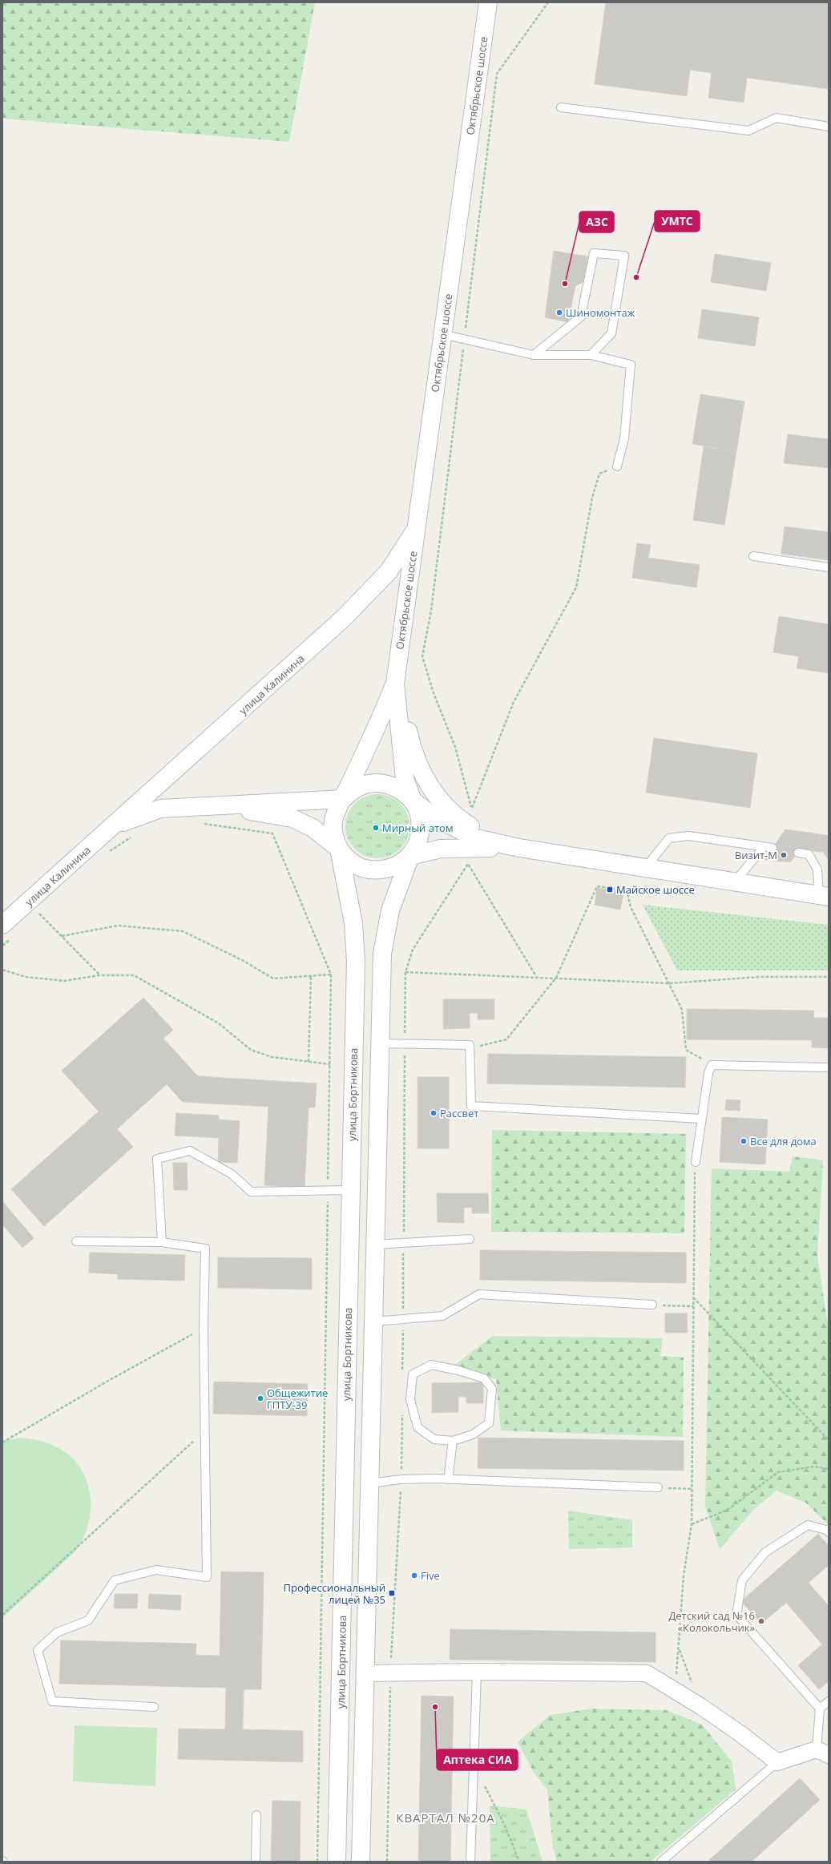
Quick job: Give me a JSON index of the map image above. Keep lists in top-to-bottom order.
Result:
{
  "streets": {
    "main road": ["Октябрьское шоссе", "улица Калинина", "улица Бортникова"]
  },
  "crossings": [
    ["Октябрьское шоссе", "улица Калинина"],
    ["Октябрьское шоссе", "улица Бортникова"],
    ["улица Калинина", "улица Бортникова"]
  ],
  "districts": ["КВАРТАЛ №20А"],
  "places": {
    "other": [
      "УМТС",
      "АЗС",
      "Шиномонтаж",
      "Мирный атом",
      "Визит-М",
      "Рассвет",
      "Все для дома",
      "Общежитие ГПТУ-39",
      "Five",
      "Детский сад №16 «Колокольчик»",
      "Аптека СИА"
    ],
    "transit": ["Майское шоссе", "Профессиональный лицей №35"]
  }
}
